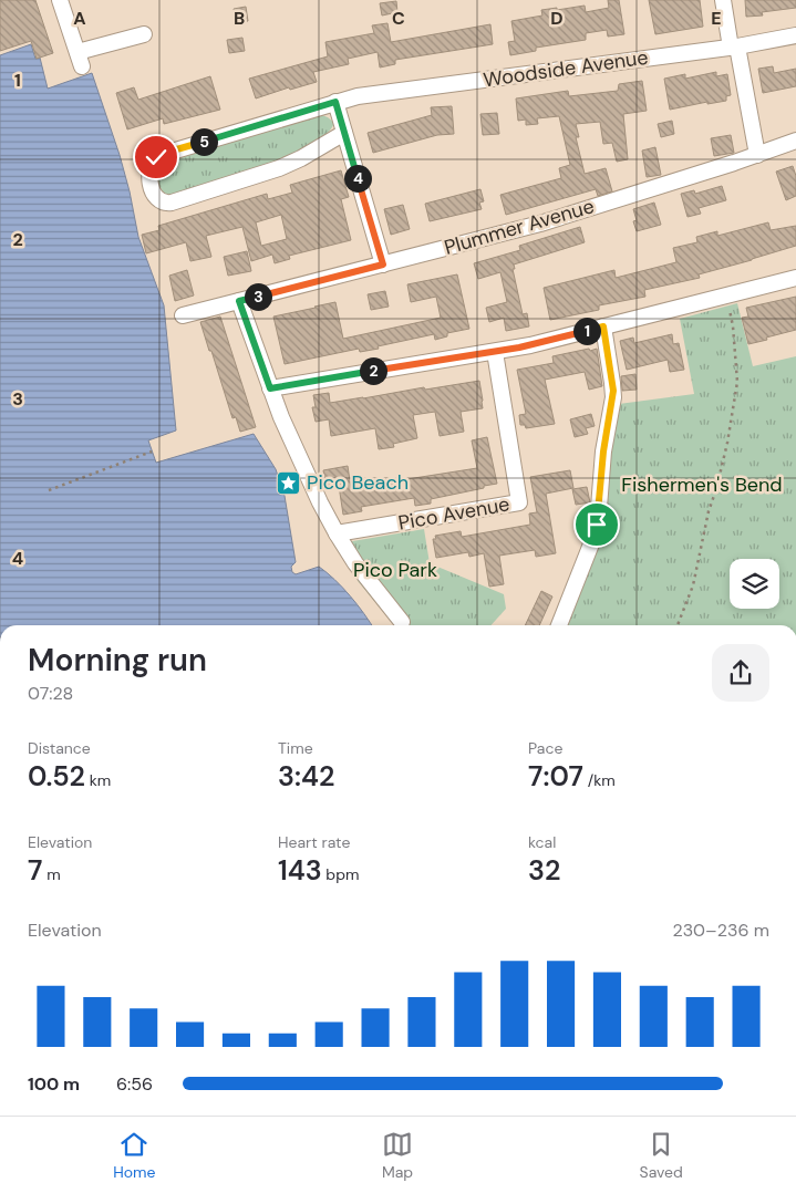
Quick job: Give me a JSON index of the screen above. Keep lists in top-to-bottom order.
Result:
{
  "streets": {
    "street": ["Woodside Avenue", "Plummer Avenue", "Pico Avenue"]
  },
  "parks": ["Fishermen's Bend", "Pico Park"],
  "places": {
    "place": ["Pico Beach"]
  },
  "page": {
    "pins": [
      "5",
      "4",
      "3",
      "1",
      "2"
    ],
    "heading": ["Morning run", "07:28"],
    "stats": [
      ["Distance", "0.52 km"],
      ["Time", "3:42"],
      ["Pace", "7:07 /km"],
      ["Elevation", "7 m"],
      ["Heart rate", "143 bpm"],
      ["kcal", "32"]
    ],
    "chart": ["Elevation", "230–236 m"],
    "list": [
      {
        "name": "100 m",
        "note": "6:56"
      }
    ],
    "tabs": ["Home", "Map", "Saved"]
  },
  "grid": {
    "columns": [
      "A",
      "B",
      "C",
      "D",
      "E"
    ],
    "rows": [
      "1",
      "2",
      "3",
      "4"
    ]
  }
}
